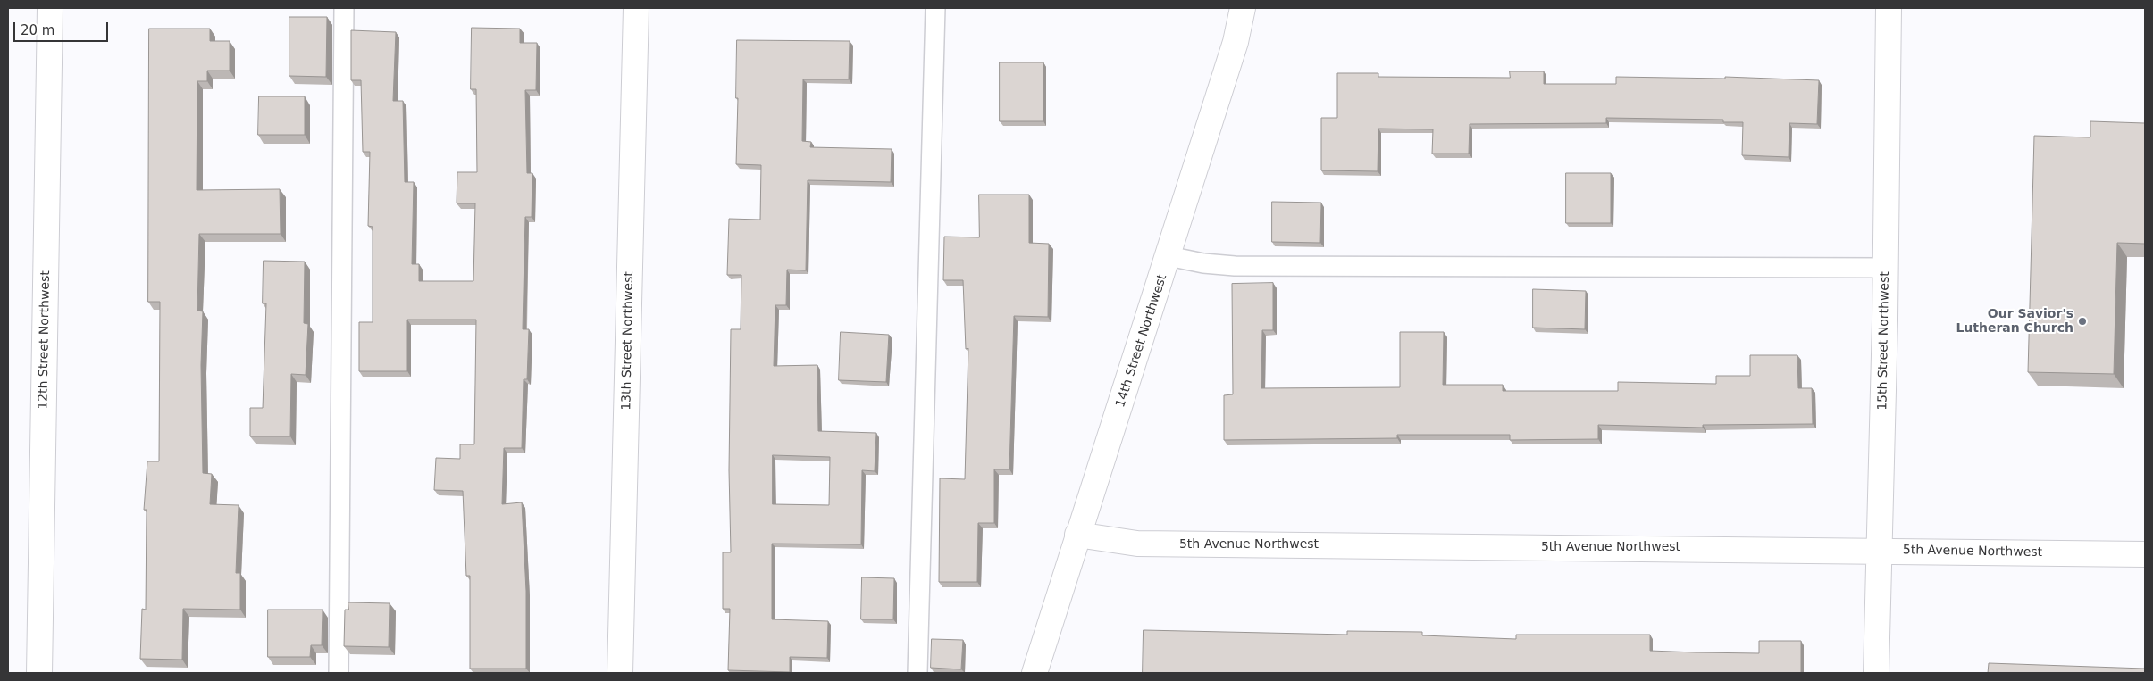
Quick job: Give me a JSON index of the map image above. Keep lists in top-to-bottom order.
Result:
{
  "streets": {
    "street": [
      "12th Street Northwest",
      "13th Street Northwest",
      "14th Street Northwest",
      "15th Street Northwest",
      "5th Avenue Northwest"
    ]
  },
  "crossings": [
    ["14th Street Northwest", "5th Avenue Northwest"],
    ["15th Street Northwest", "5th Avenue Northwest"]
  ],
  "places": ["Our Savior's Lutheran Church"],
  "scale_bar": "20 m"
}
